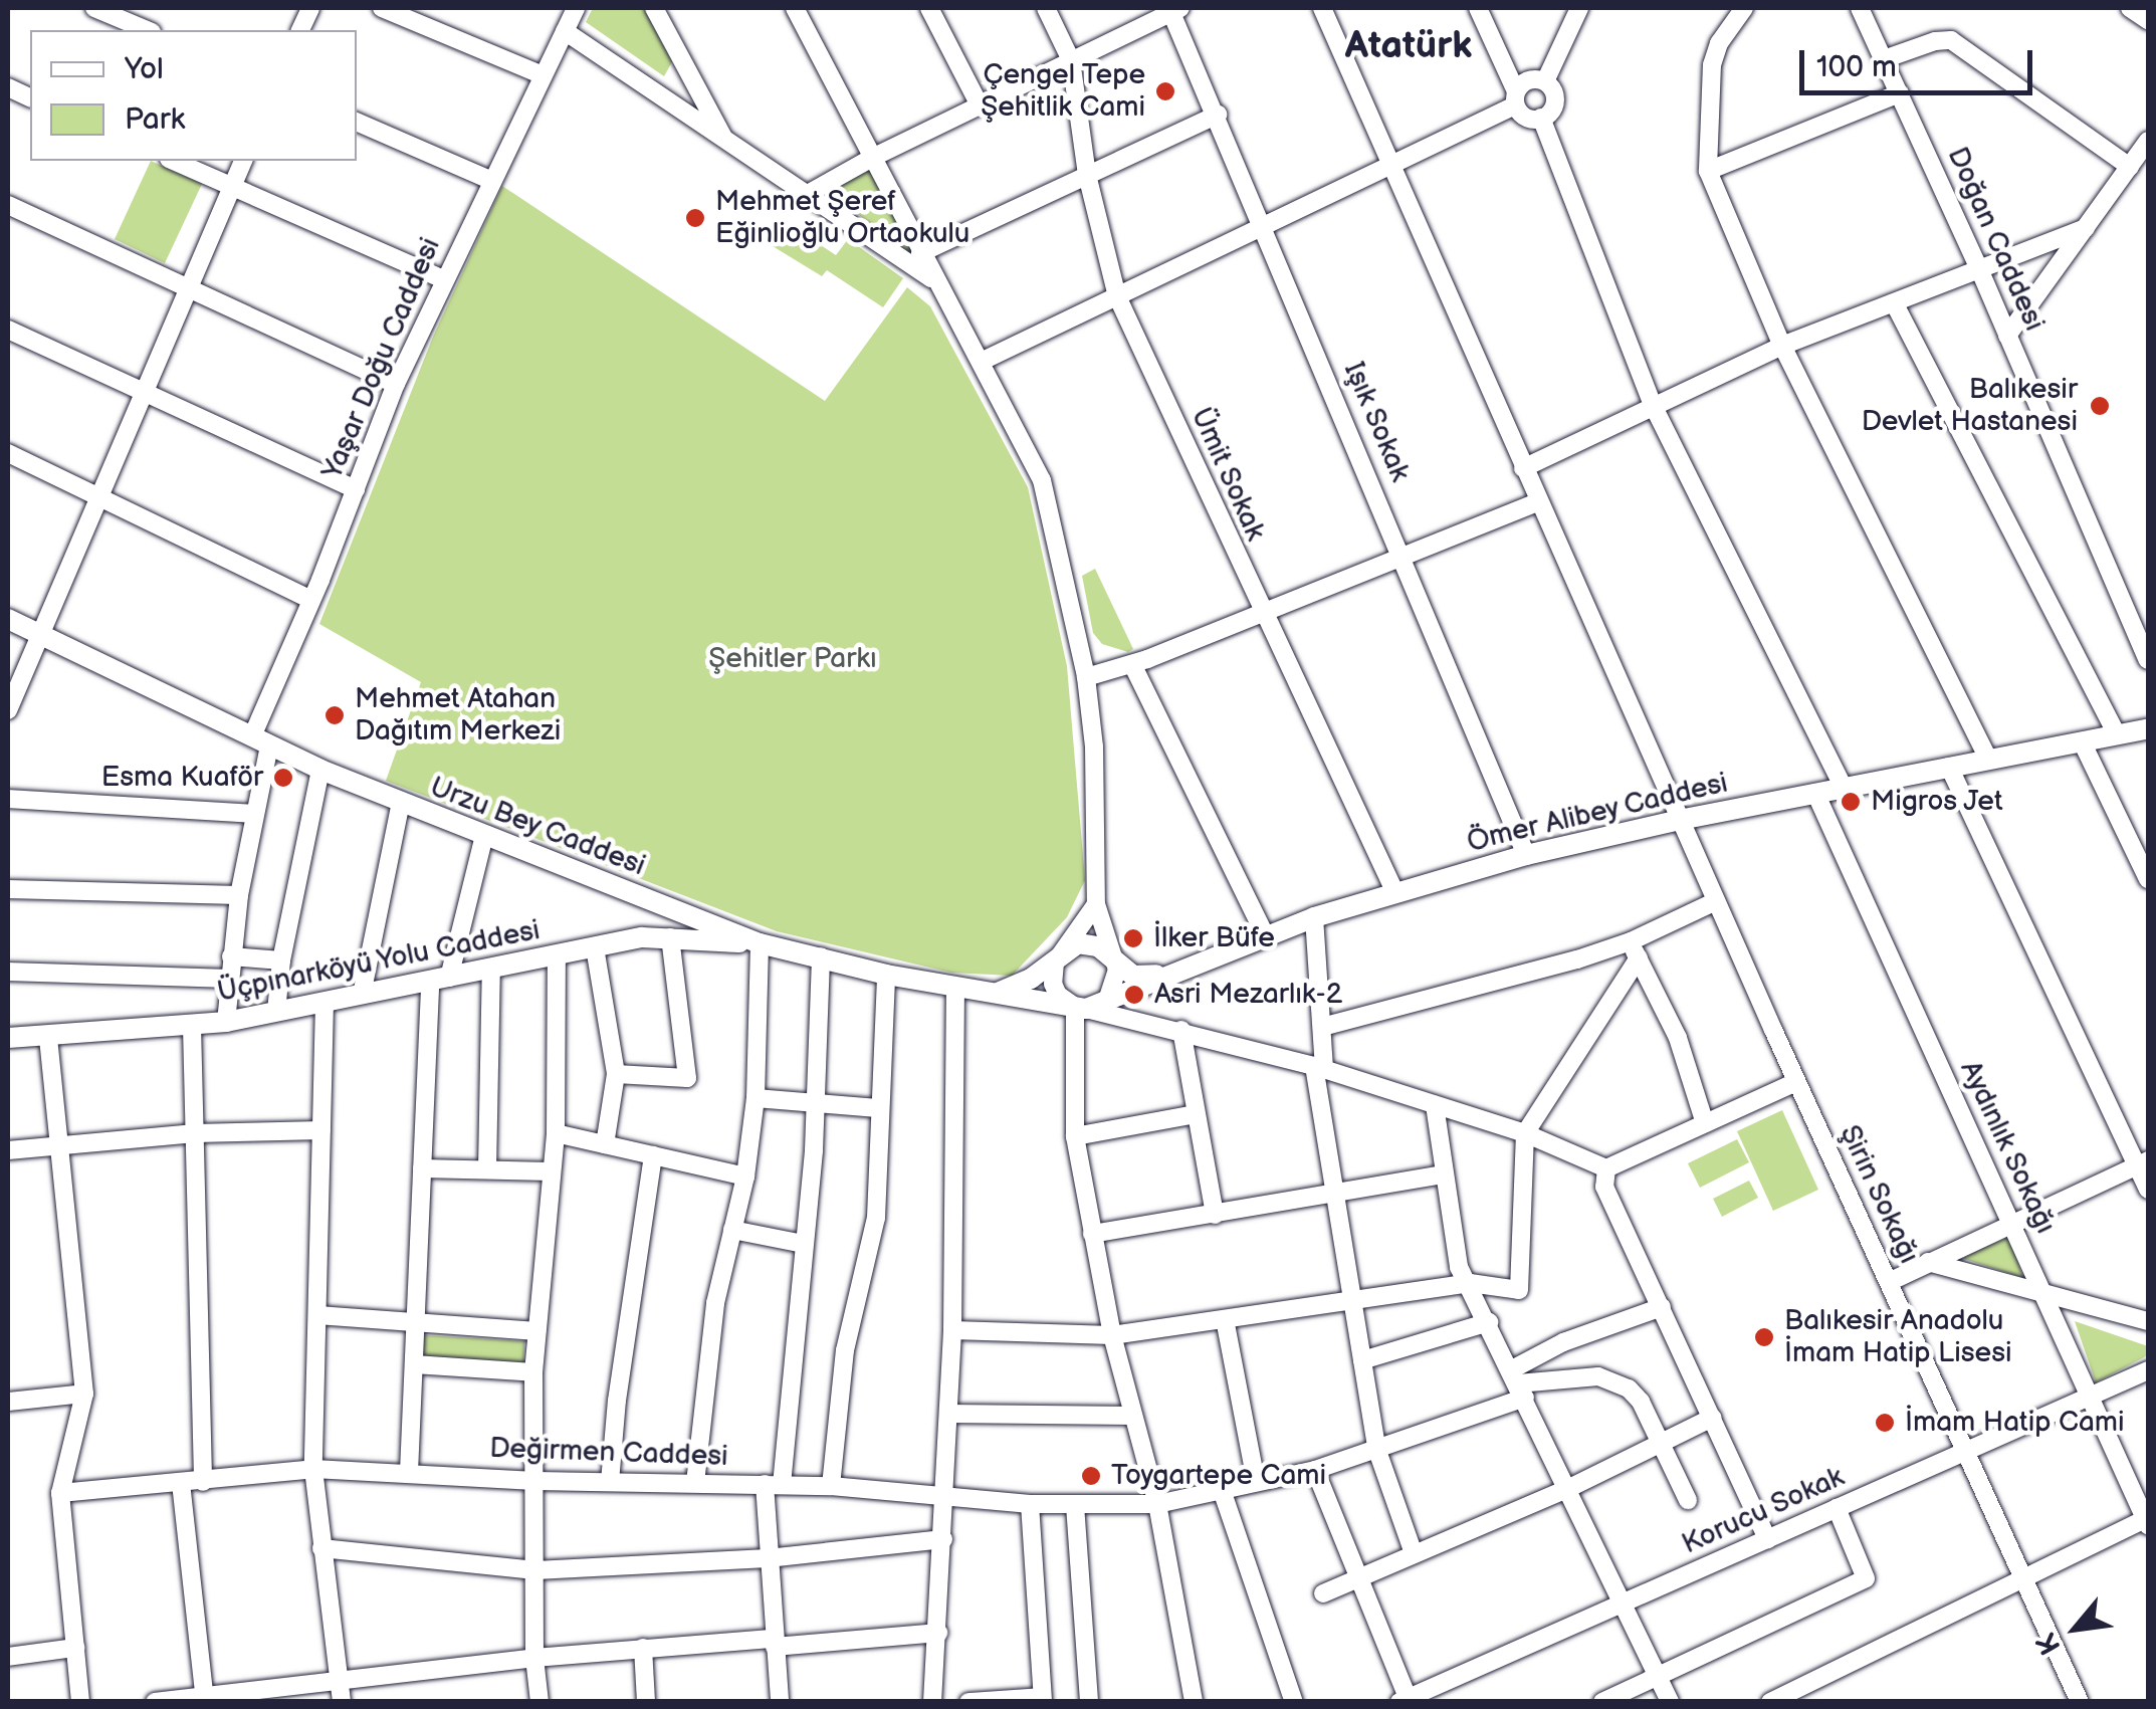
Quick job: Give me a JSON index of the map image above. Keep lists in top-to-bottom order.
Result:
{
  "streets": {
    "main road": ["Ömer Alibey Caddesi", "Urzu Bey Caddesi", "Üçpınarköyü Yolu Caddesi"],
    "street": [
      "Doğan Caddesi",
      "Yaşar Doğu Caddesi",
      "Işık Sokak",
      "Ümit Sokak",
      "Aydınlık Sokağı",
      "Şirin Sokağı",
      "Değirmen Caddesi",
      "Korucu Sokak"
    ]
  },
  "crossings": [
    ["Yaşar Doğu Caddesi", "Urzu Bey Caddesi"],
    ["Yaşar Doğu Caddesi", "Üçpınarköyü Yolu Caddesi"],
    ["Işık Sokak", "Ömer Alibey Caddesi"],
    ["Ümit Sokak", "Ömer Alibey Caddesi"],
    ["Ömer Alibey Caddesi", "Urzu Bey Caddesi"],
    ["Ömer Alibey Caddesi", "Aydınlık Sokağı"],
    ["Ömer Alibey Caddesi", "Şirin Sokağı"],
    ["Urzu Bey Caddesi", "Üçpınarköyü Yolu Caddesi"],
    ["Aydınlık Sokağı", "Korucu Sokak"],
    ["Şirin Sokağı", "Korucu Sokak"]
  ],
  "districts": ["Atatürk"],
  "parks": ["Şehitler Parkı"],
  "places": [
    "Çengel Tepe Şehitlik Cami",
    "Mehmet Şeref Eğinlioğlu Ortaokulu",
    "Balıkesir Devlet Hastanesi",
    "Mehmet Atahan Dağıtım Merkezi",
    "Esma Kuaför",
    "Migros Jet",
    "İlker Büfe",
    "Asri Mezarlık-2",
    "Balıkesir Anadolu İmam Hatip Lisesi",
    "İmam Hatip Cami",
    "Toygartepe Cami"
  ],
  "legend": ["Yol", "Park"],
  "scale_bar": "100 m",
  "north": "bottom left"
}
